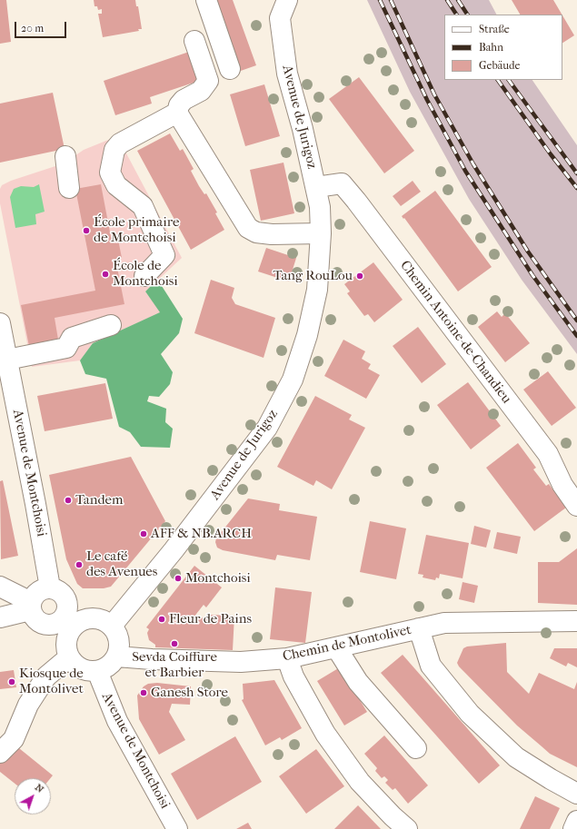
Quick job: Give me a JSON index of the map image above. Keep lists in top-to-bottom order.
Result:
{
  "streets": {
    "street": [
      "Avenue de Jurigoz",
      "Chemin Antoine-de-Chandieu",
      "Avenue de Montchoisi",
      "Chemin de Montolivet"
    ]
  },
  "crossings": [
    ["Avenue de Jurigoz", "Chemin Antoine-de-Chandieu"],
    ["Avenue de Jurigoz", "Avenue de Montchoisi"],
    ["Avenue de Jurigoz", "Chemin de Montolivet"],
    ["Avenue de Montchoisi", "Chemin de Montolivet"]
  ],
  "places": [
    "École primaire de Montchoisi",
    "École de Montchoisi",
    "Tang RouLou",
    "Tandem",
    "AFF & NB.ARCH",
    "Le café des Avenues",
    "Montchoisi",
    "Fleur de Pains",
    "Sevda Coiffure et Barbier",
    "Kiosque de Montolivet",
    "Ganesh Store"
  ],
  "legend": ["Straße", "Bahn", "Gebäude"],
  "scale_bar": "20 m",
  "north": "top right"
}
